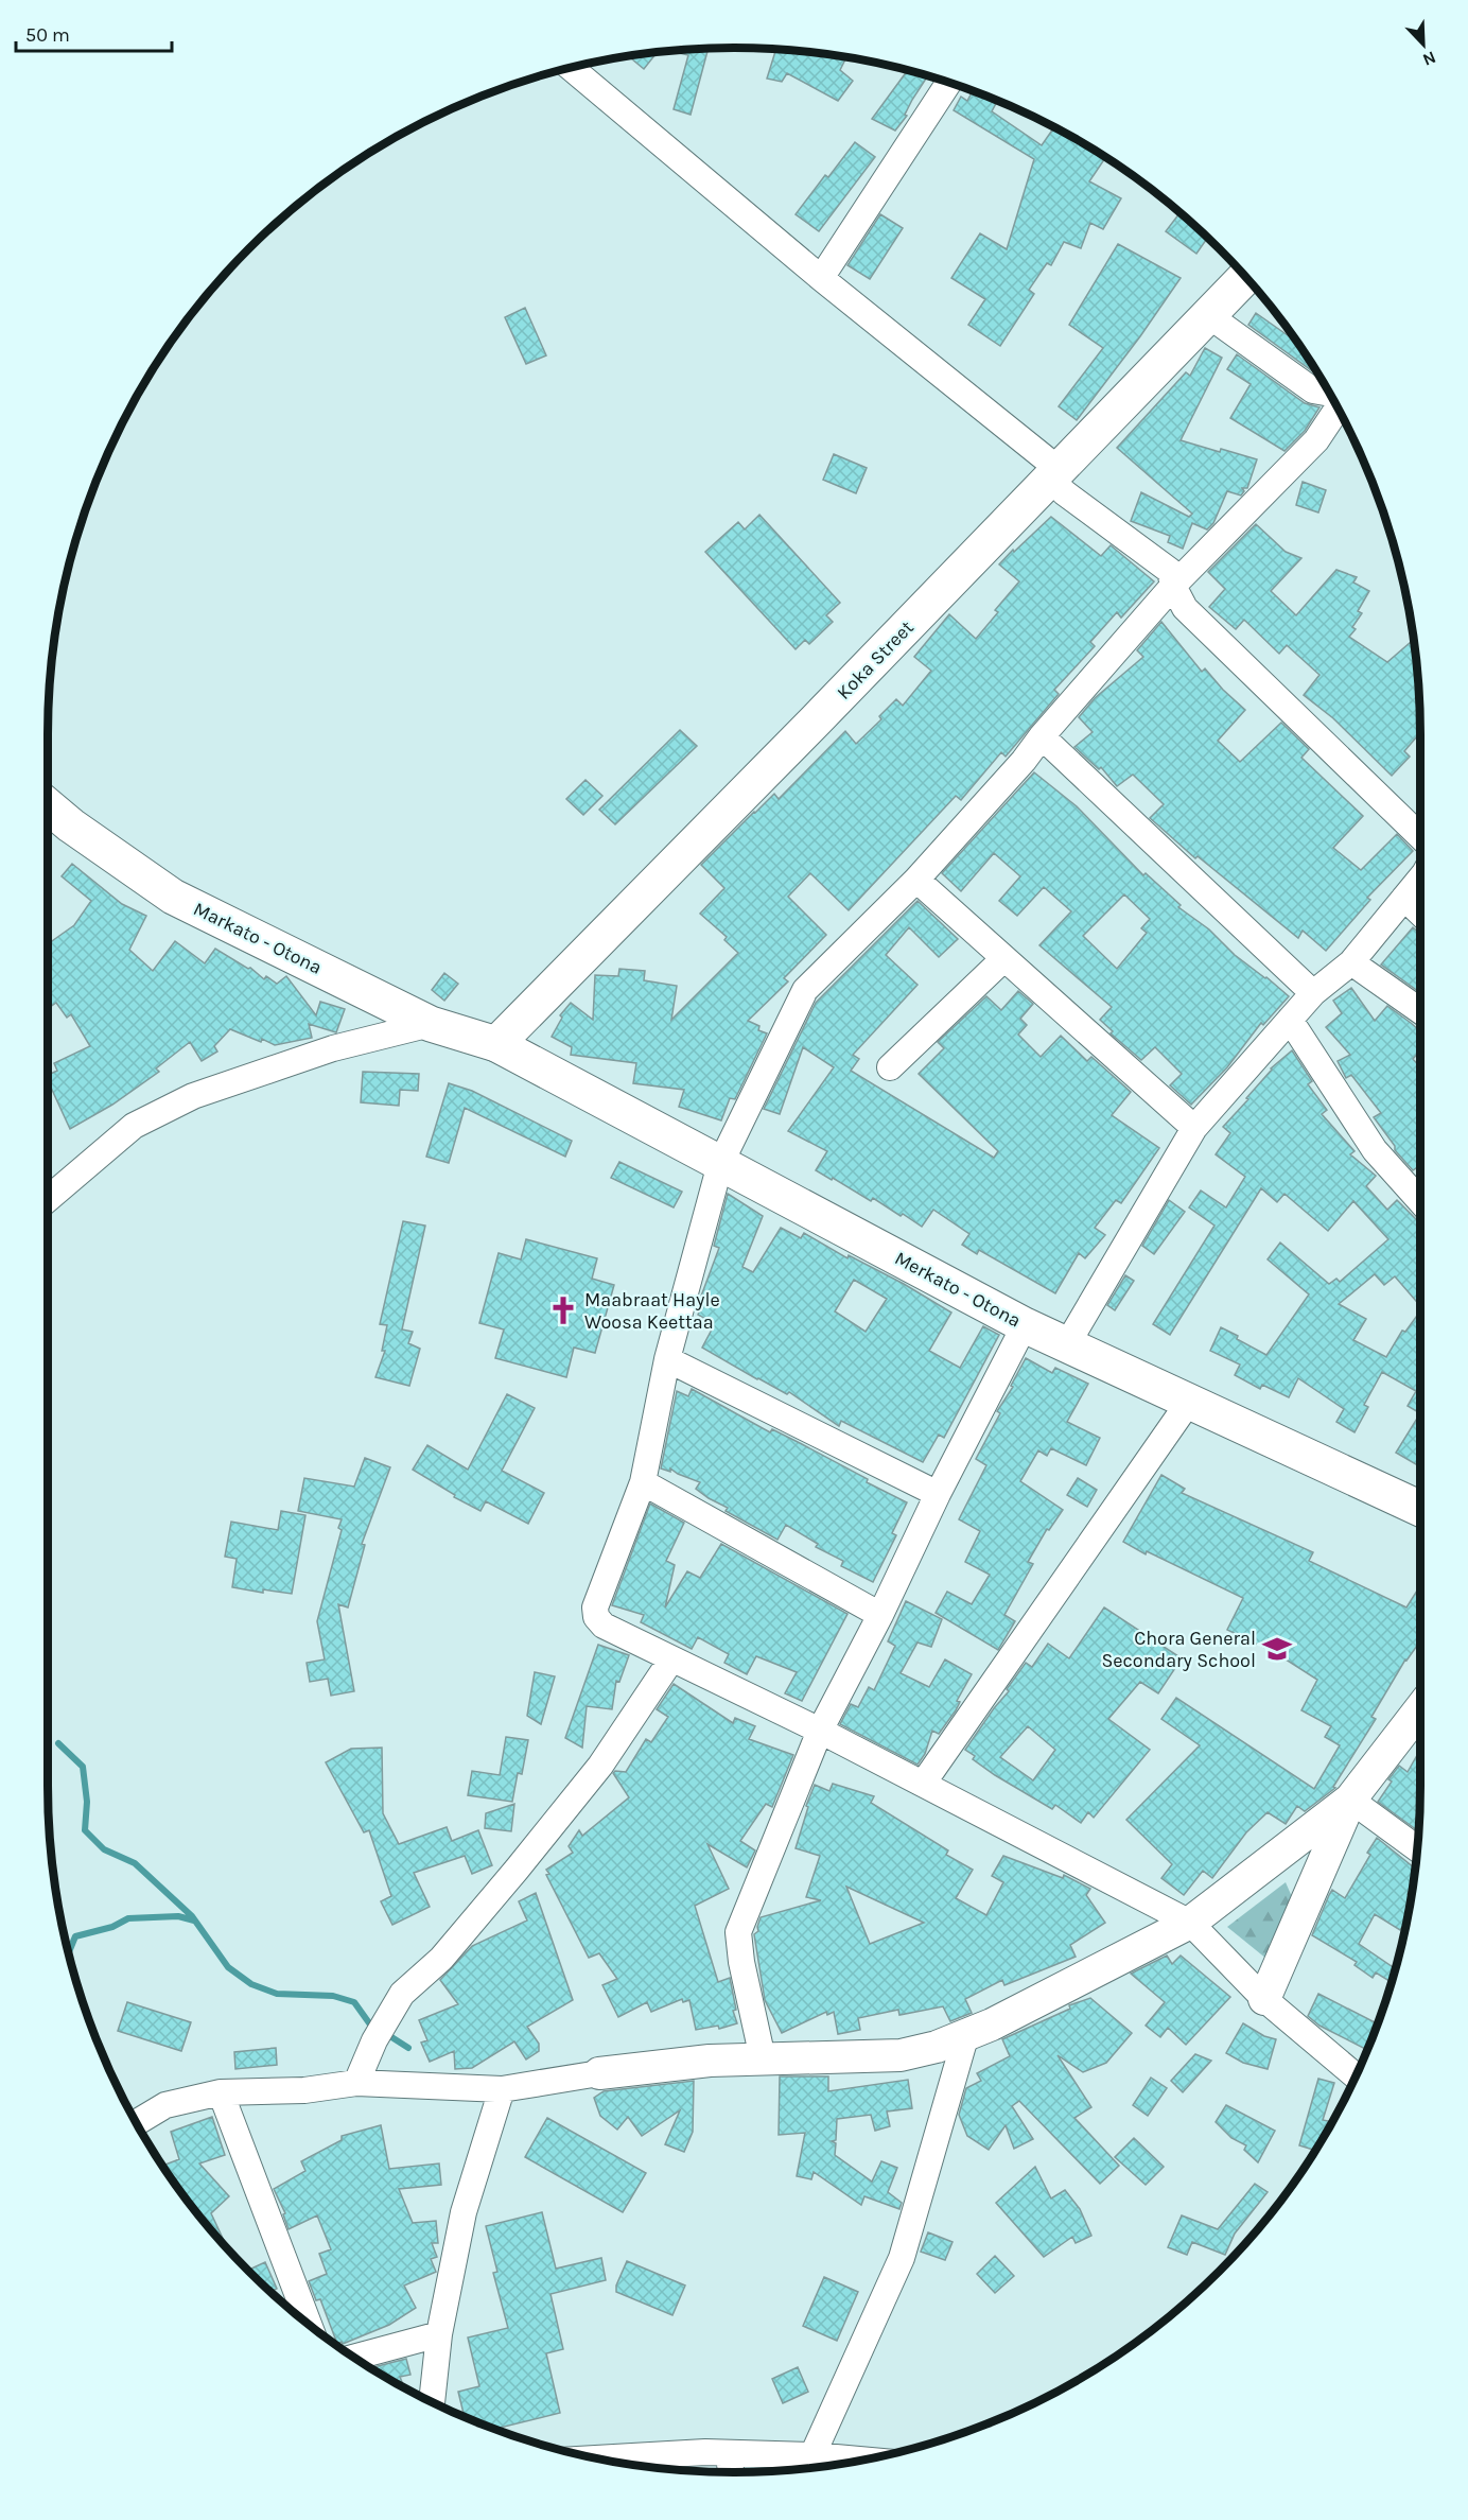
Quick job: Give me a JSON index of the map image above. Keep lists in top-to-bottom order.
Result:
{
  "streets": {
    "main road": ["Koka Street", "Markato - Otona", "Merkato - Otona"]
  },
  "crossings": [
    ["Koka Street", "Markato - Otona"],
    ["Koka Street", "Merkato - Otona"],
    ["Markato - Otona", "Merkato - Otona"]
  ],
  "places": {
    "church": ["Maabraat Hayle Woosa Keettaa"],
    "school or university": ["Chora General Secondary School"]
  },
  "scale_bar": "50 m",
  "north": "bottom right"
}
